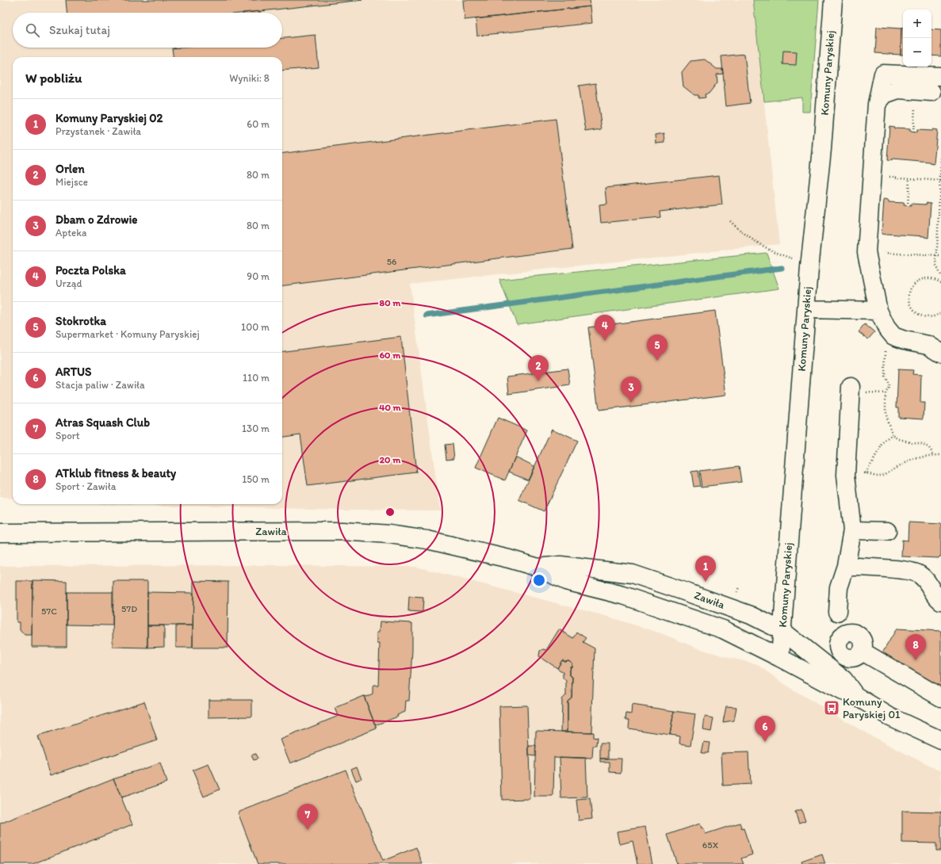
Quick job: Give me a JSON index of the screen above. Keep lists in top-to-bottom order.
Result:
{
  "streets": {
    "street": ["Komuny Paryskiej", "Zawiła"]
  },
  "crossings": [
    ["Komuny Paryskiej", "Zawiła"]
  ],
  "places": {
    "bus stop": ["Komuny Paryskiej 01"]
  },
  "house_numbers": [
    "56",
    "57D",
    "57C",
    "65X"
  ],
  "page": {
    "map_buttons": ["+", "−"],
    "search": "Szukaj tutaj",
    "heading": ["W pobliżu", "Wyniki: 8"],
    "list": [
      {
        "mark": "1",
        "name": "Komuny Paryskiej 02",
        "note": "Przystanek · Zawiła",
        "value": "60 m"
      },
      {
        "mark": "2",
        "name": "Orlen",
        "note": "Miejsce",
        "value": "80 m"
      },
      {
        "mark": "3",
        "name": "Dbam o Zdrowie",
        "note": "Apteka",
        "value": "80 m"
      },
      {
        "mark": "4",
        "name": "Poczta Polska",
        "note": "Urząd",
        "value": "90 m"
      },
      {
        "mark": "5",
        "name": "Stokrotka",
        "note": "Supermarket · Komuny Paryskiej",
        "value": "100 m"
      },
      {
        "mark": "6",
        "name": "ARTUS",
        "note": "Stacja paliw · Zawiła",
        "value": "110 m"
      },
      {
        "mark": "7",
        "name": "Atras Squash Club",
        "note": "Sport",
        "value": "130 m"
      },
      {
        "mark": "8",
        "name": "ATklub fitness & beauty",
        "note": "Sport · Zawiła",
        "value": "150 m"
      }
    ],
    "pins": [
      "4",
      "5",
      "2",
      "3",
      "1",
      "8",
      "6",
      "7"
    ]
  },
  "rings": [
    "80 m",
    "60 m",
    "40 m",
    "20 m"
  ]
}
